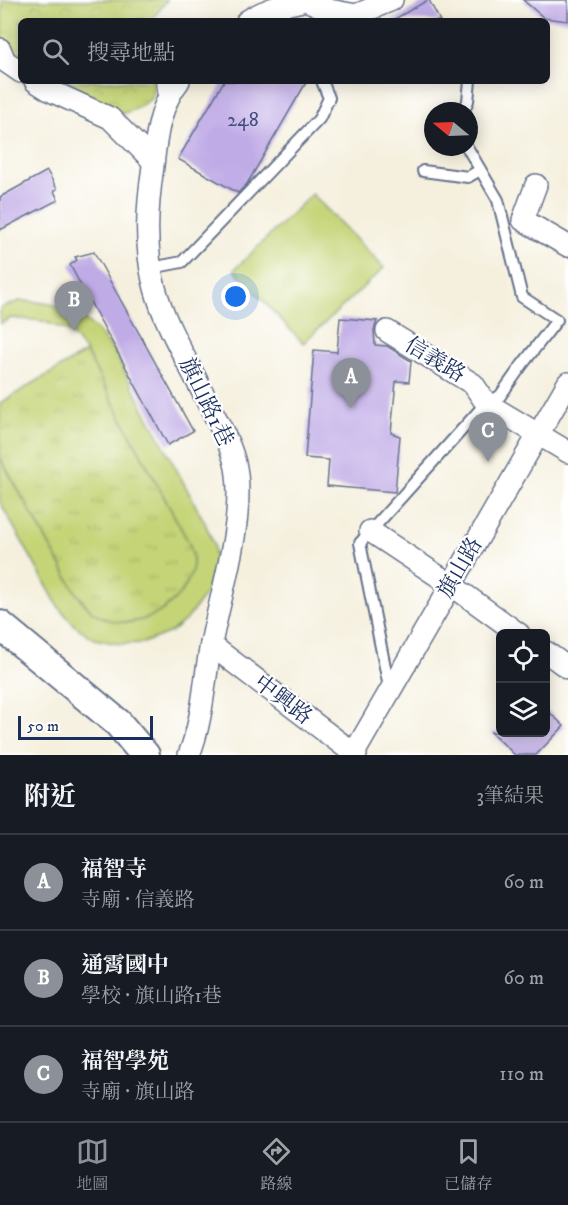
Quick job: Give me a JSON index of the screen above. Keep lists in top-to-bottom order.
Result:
{
  "streets": {
    "street": [
      "信義路",
      "旗山路1巷",
      "旗山路",
      "中興路"
    ]
  },
  "crossings": [
    ["信義路", "旗山路"],
    ["旗山路1巷", "中興路"],
    ["旗山路", "中興路"]
  ],
  "house_numbers": ["248"],
  "scale_bar": "50 m",
  "north": "left",
  "page": {
    "search": "搜尋地點",
    "pins": ["B", "A", "C"],
    "scale": "50 m",
    "heading": ["附近", "3筆結果"],
    "list": [
      {
        "mark": "A",
        "name": "福智寺",
        "note": "寺廟 · 信義路",
        "value": "60 m"
      },
      {
        "mark": "B",
        "name": "通霄國中",
        "note": "學校 · 旗山路1巷",
        "value": "60 m"
      },
      {
        "mark": "C",
        "name": "福智學苑",
        "note": "寺廟 · 旗山路",
        "value": "110 m"
      }
    ],
    "nav": ["地圖", "路線", "已儲存"]
  }
}
